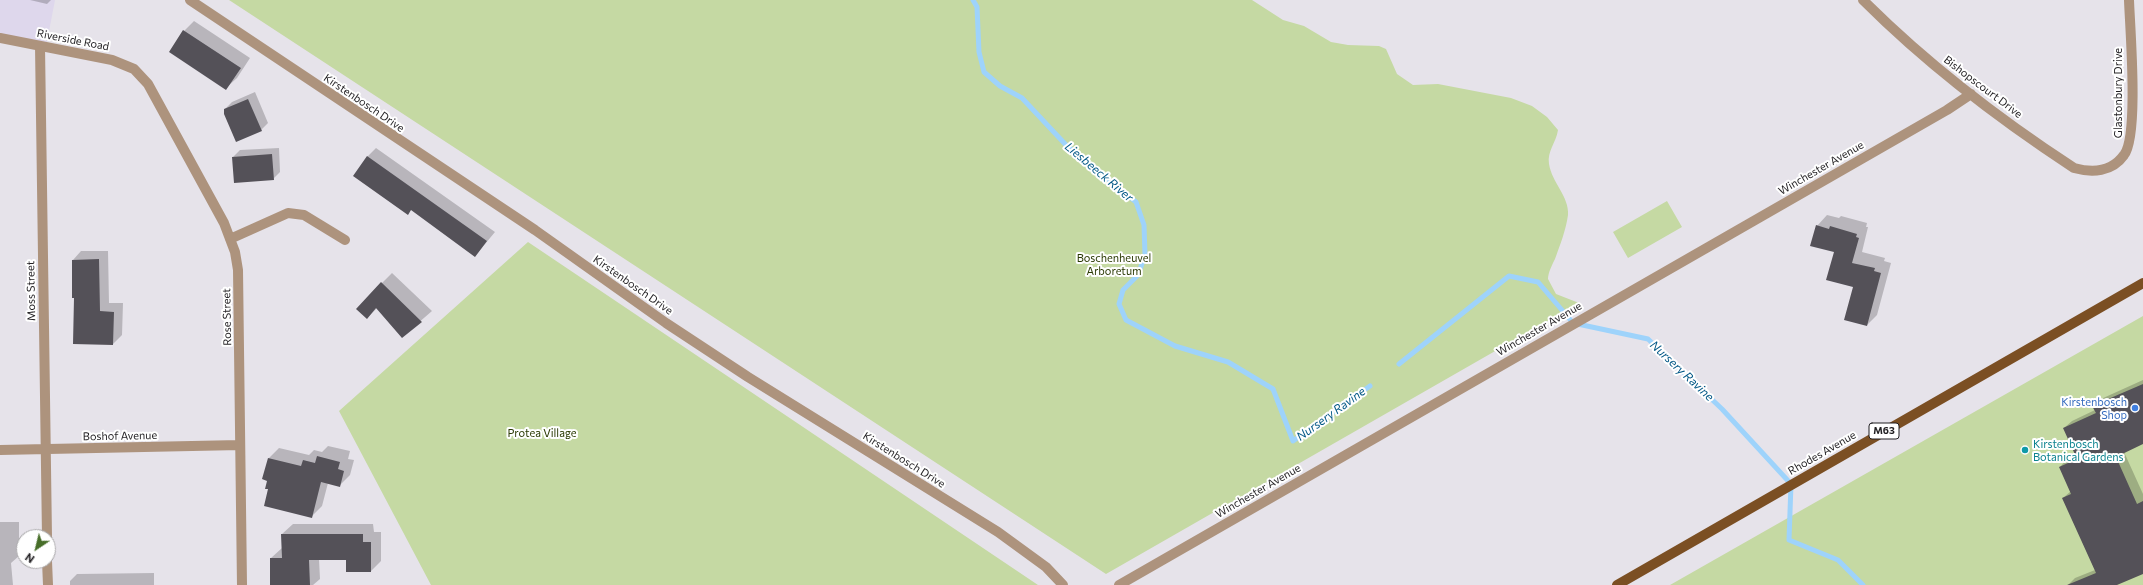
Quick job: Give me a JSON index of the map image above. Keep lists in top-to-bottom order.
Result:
{
  "streets": {
    "main road": ["M63", "Rhodes Avenue"],
    "street": [
      "Riverside Road",
      "Bishopscourt Drive",
      "Glastonbury Drive",
      "Kirstenbosch Drive",
      "Winchester Avenue",
      "Moss Street",
      "Rose Street",
      "Boshof Avenue"
    ]
  },
  "crossings": [
    ["Riverside Road", "Moss Street"],
    ["Riverside Road", "Rose Street"],
    ["Bishopscourt Drive", "Glastonbury Drive"],
    ["Bishopscourt Drive", "Winchester Avenue"],
    ["Moss Street", "Boshof Avenue"],
    ["Rose Street", "Boshof Avenue"]
  ],
  "water": ["Liesbeeck River", "Nursery Ravine"],
  "parks": ["Boschenheuvel Arboretum", "Protea Village"],
  "places": ["Kirstenbosch Shop", "Kirstenbosch Botanical Gardens"],
  "north": "bottom left"
}
